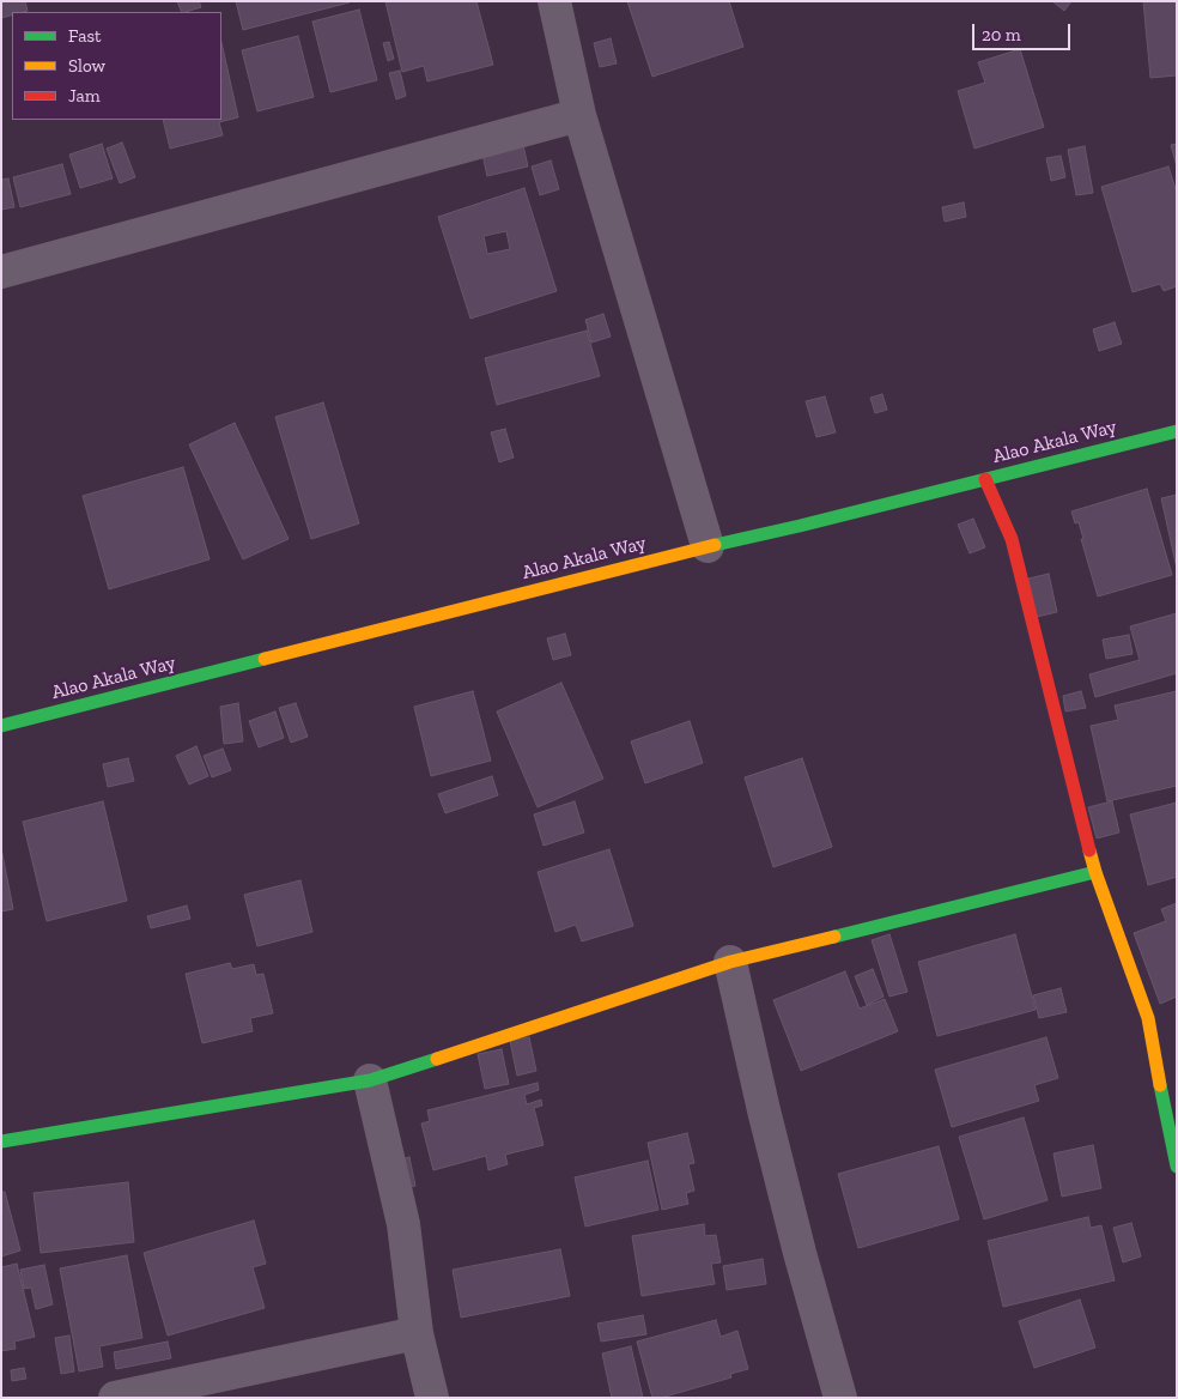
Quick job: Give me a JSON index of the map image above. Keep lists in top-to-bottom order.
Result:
{
  "streets": {
    "street": ["Alao Akala Way"]
  },
  "legend": ["Fast", "Slow", "Jam"],
  "scale_bar": "20 m"
}
